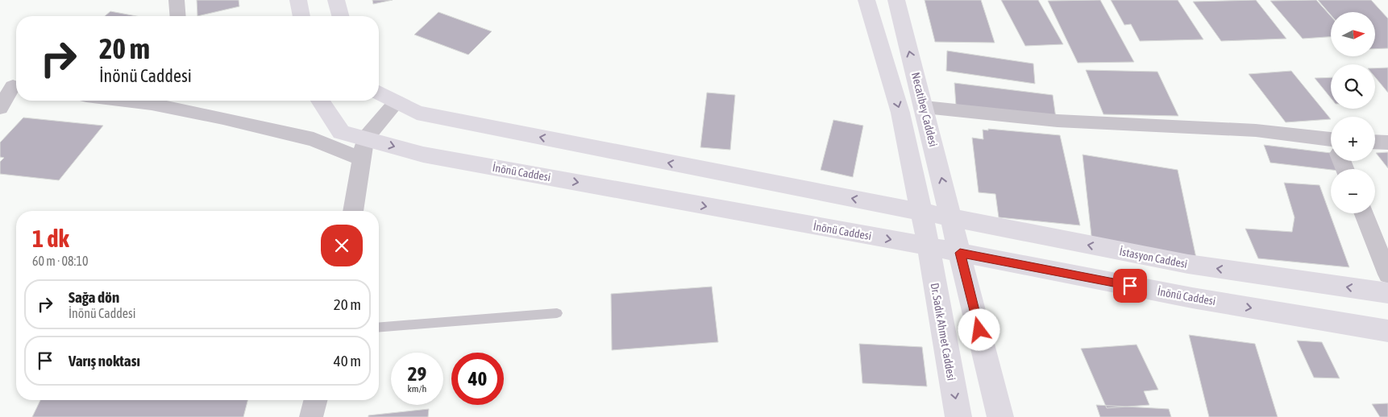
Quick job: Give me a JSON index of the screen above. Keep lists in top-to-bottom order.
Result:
{
  "streets": {
    "main road": [
      "Necatibey Caddesi",
      "İnönü Caddesi",
      "İstasyon Caddesi",
      "Dr. Sadık Ahmet Caddesi"
    ]
  },
  "crossings": [
    ["Necatibey Caddesi", "İnönü Caddesi"],
    ["Necatibey Caddesi", "İstasyon Caddesi"],
    ["İnönü Caddesi", "Dr. Sadık Ahmet Caddesi"],
    ["İstasyon Caddesi", "Dr. Sadık Ahmet Caddesi"]
  ],
  "one_way": ["İstasyon Caddesi"],
  "north": "right",
  "page": {
    "map_buttons": ["+", "−"],
    "turn": ["20 m", "İnönü Caddesi"],
    "heading": ["1 dk", "60 m · 08:10"],
    "list": [
      {
        "name": "Sağa dön",
        "note": "İnönü Caddesi",
        "value": "20 m"
      },
      {
        "name": "Varış noktası",
        "value": "40 m"
      }
    ],
    "speed": "29 km/h",
    "limit": "40"
  }
}
